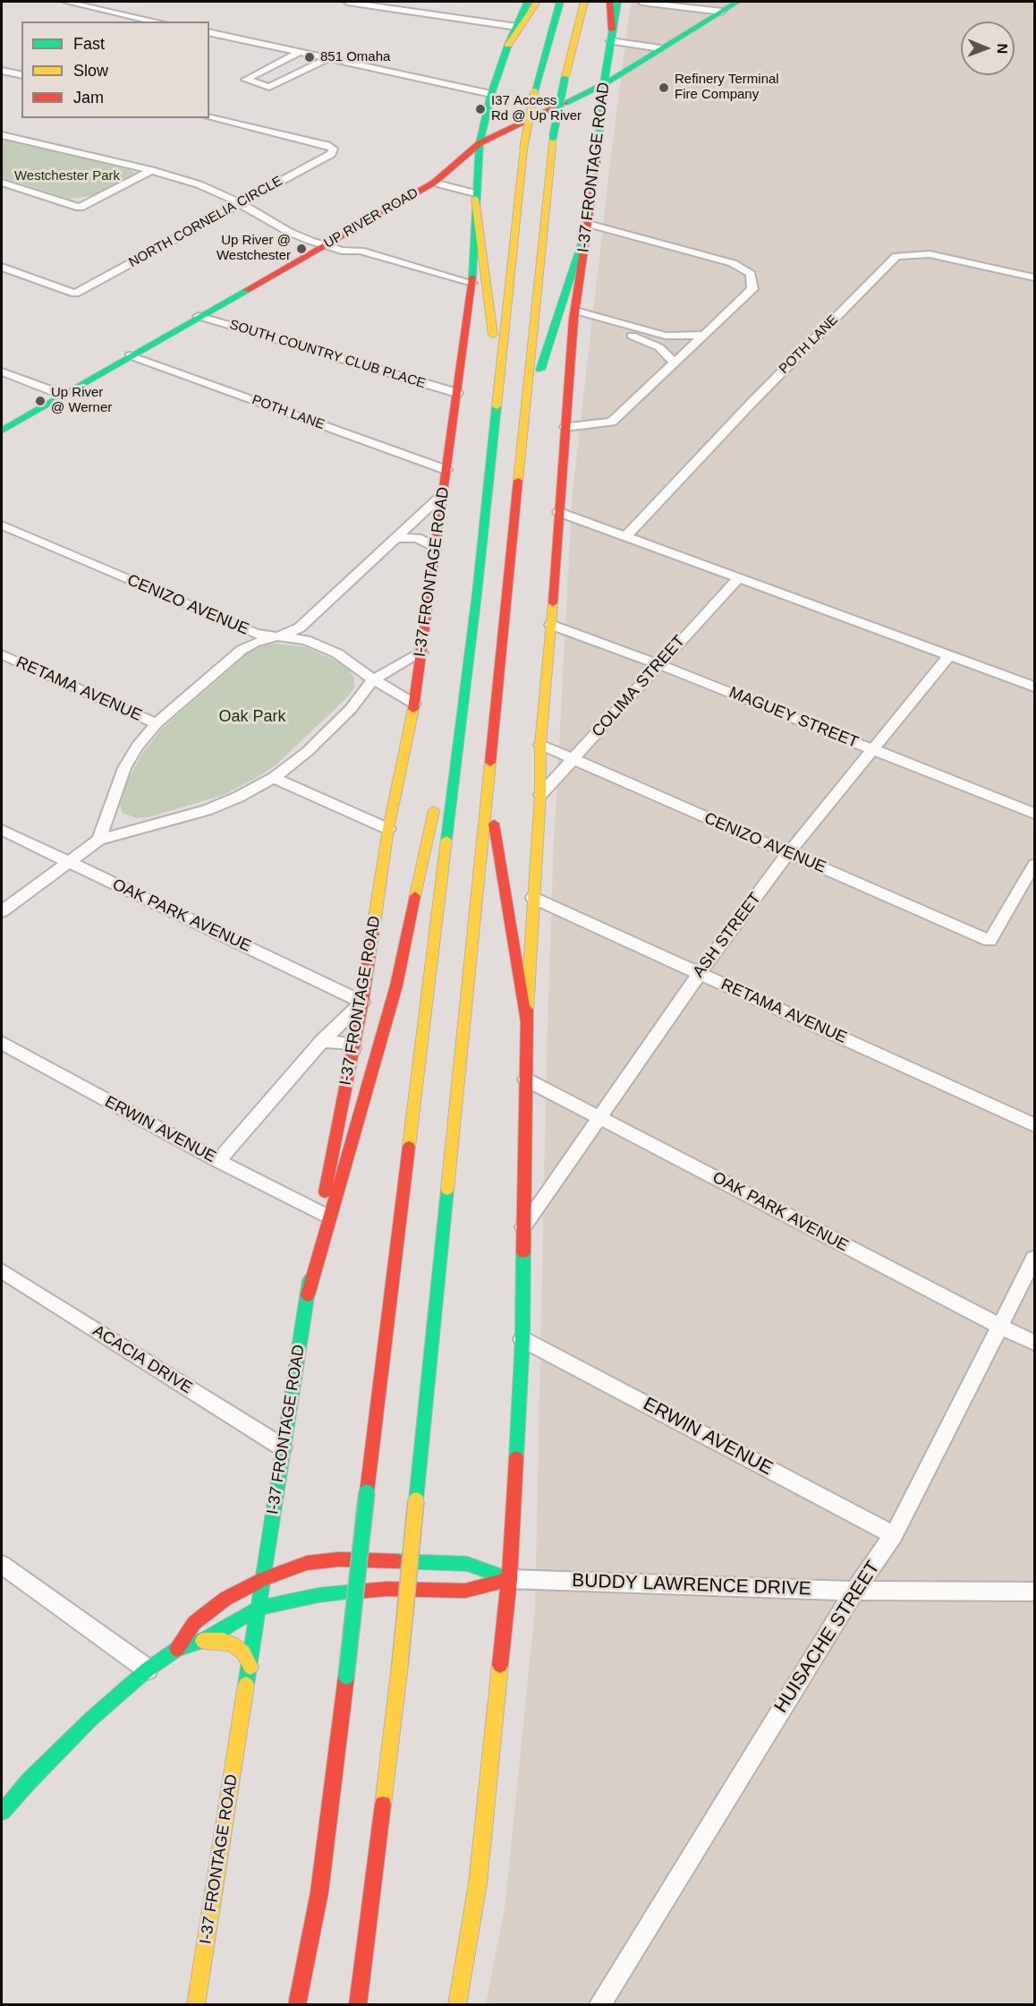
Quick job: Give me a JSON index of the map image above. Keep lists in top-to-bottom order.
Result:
{
  "streets": {
    "main road": ["I-37 FRONTAGE ROAD", "UP RIVER ROAD", "BUDDY LAWRENCE DRIVE"],
    "street": [
      "NORTH CORNELIA CIRCLE",
      "POTH LANE",
      "SOUTH COUNTRY CLUB PLACE",
      "CENIZO AVENUE",
      "COLIMA STREET",
      "RETAMA AVENUE",
      "MAGUEY STREET",
      "OAK PARK AVENUE",
      "ASH STREET",
      "ERWIN AVENUE",
      "ACACIA DRIVE",
      "HUISACHE STREET"
    ]
  },
  "crossings": [
    ["I-37 FRONTAGE ROAD", "UP RIVER ROAD"],
    ["I-37 FRONTAGE ROAD", "POTH LANE"],
    ["I-37 FRONTAGE ROAD", "SOUTH COUNTRY CLUB PLACE"],
    ["I-37 FRONTAGE ROAD", "CENIZO AVENUE"],
    ["I-37 FRONTAGE ROAD", "COLIMA STREET"],
    ["I-37 FRONTAGE ROAD", "RETAMA AVENUE"],
    ["I-37 FRONTAGE ROAD", "MAGUEY STREET"],
    ["I-37 FRONTAGE ROAD", "OAK PARK AVENUE"],
    ["I-37 FRONTAGE ROAD", "ASH STREET"],
    ["I-37 FRONTAGE ROAD", "ERWIN AVENUE"],
    ["I-37 FRONTAGE ROAD", "ACACIA DRIVE"],
    ["I-37 FRONTAGE ROAD", "BUDDY LAWRENCE DRIVE"],
    ["UP RIVER ROAD", "POTH LANE"],
    ["UP RIVER ROAD", "SOUTH COUNTRY CLUB PLACE"],
    ["CENIZO AVENUE", "COLIMA STREET"],
    ["CENIZO AVENUE", "ASH STREET"],
    ["COLIMA STREET", "MAGUEY STREET"],
    ["RETAMA AVENUE", "ASH STREET"],
    ["MAGUEY STREET", "ASH STREET"],
    ["OAK PARK AVENUE", "ASH STREET"],
    ["OAK PARK AVENUE", "HUISACHE STREET"],
    ["ERWIN AVENUE", "HUISACHE STREET"],
    ["BUDDY LAWRENCE DRIVE", "HUISACHE STREET"]
  ],
  "parks": ["Westchester Park", "Oak Park"],
  "places": [
    "851 Omaha",
    "Refinery Terminal Fire Company",
    "I37 Access Rd @ Up River",
    "Up River @ Westchester",
    "Up River @ Werner"
  ],
  "legend": ["Fast", "Slow", "Jam"],
  "north": "right"
}
